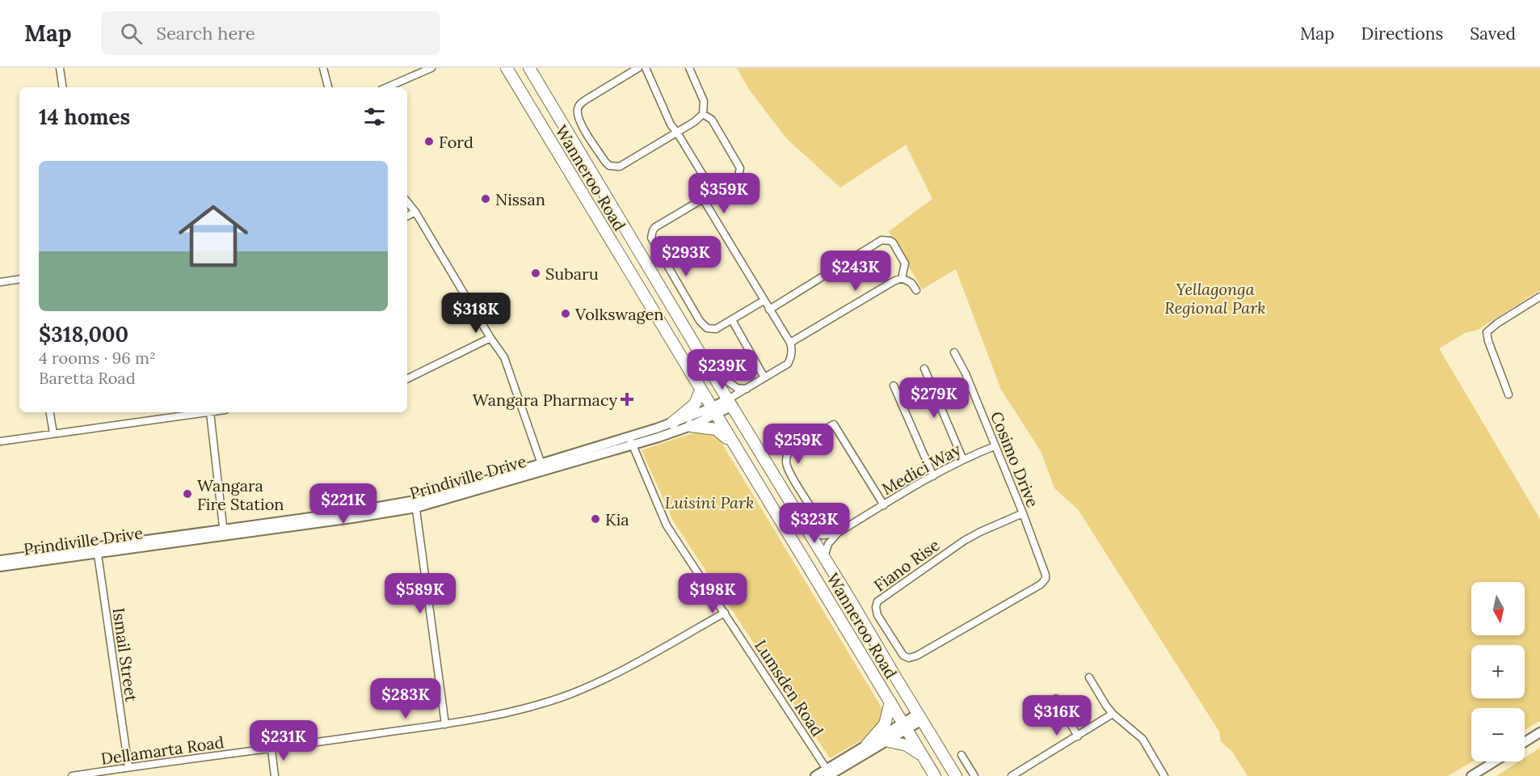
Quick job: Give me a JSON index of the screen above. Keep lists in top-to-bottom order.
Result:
{
  "streets": {
    "highway": ["Wanneroo Road"],
    "street": [
      "Cosimo Drive",
      "Medici Way",
      "Prindiville Drive",
      "Fiano Rise",
      "Ismail Street",
      "Lumsden Road",
      "Dellamarta Road"
    ]
  },
  "crossings": [
    ["Wanneroo Road", "Medici Way"],
    ["Wanneroo Road", "Prindiville Drive"],
    ["Cosimo Drive", "Medici Way"],
    ["Cosimo Drive", "Fiano Rise"],
    ["Prindiville Drive", "Ismail Street"],
    ["Prindiville Drive", "Lumsden Road"],
    ["Ismail Street", "Dellamarta Road"],
    ["Lumsden Road", "Dellamarta Road"]
  ],
  "parks": ["Yellagonga Regional Park", "Luisini Park"],
  "places": {
    "other": [
      "Ford",
      "Nissan",
      "Subaru",
      "Volkswagen",
      "Wangara Fire Station",
      "Kia"
    ],
    "health": ["Wangara Pharmacy"]
  },
  "north": "bottom",
  "page": {
    "header": "Map",
    "search": "Search here",
    "nav": ["Map", "Directions", "Saved"],
    "heading": "14 homes",
    "list": [
      {
        "name": "$318,000",
        "note": "4 rooms · 96 m² · Baretta Road"
      }
    ],
    "price": [
      "$359K",
      "$293K",
      "$243K",
      "$318K",
      "$239K",
      "$279K",
      "$259K",
      "$221K",
      "$323K",
      "$589K",
      "$198K",
      "$283K",
      "$316K",
      "$231K"
    ],
    "map_buttons": ["+", "−"]
  }
}
